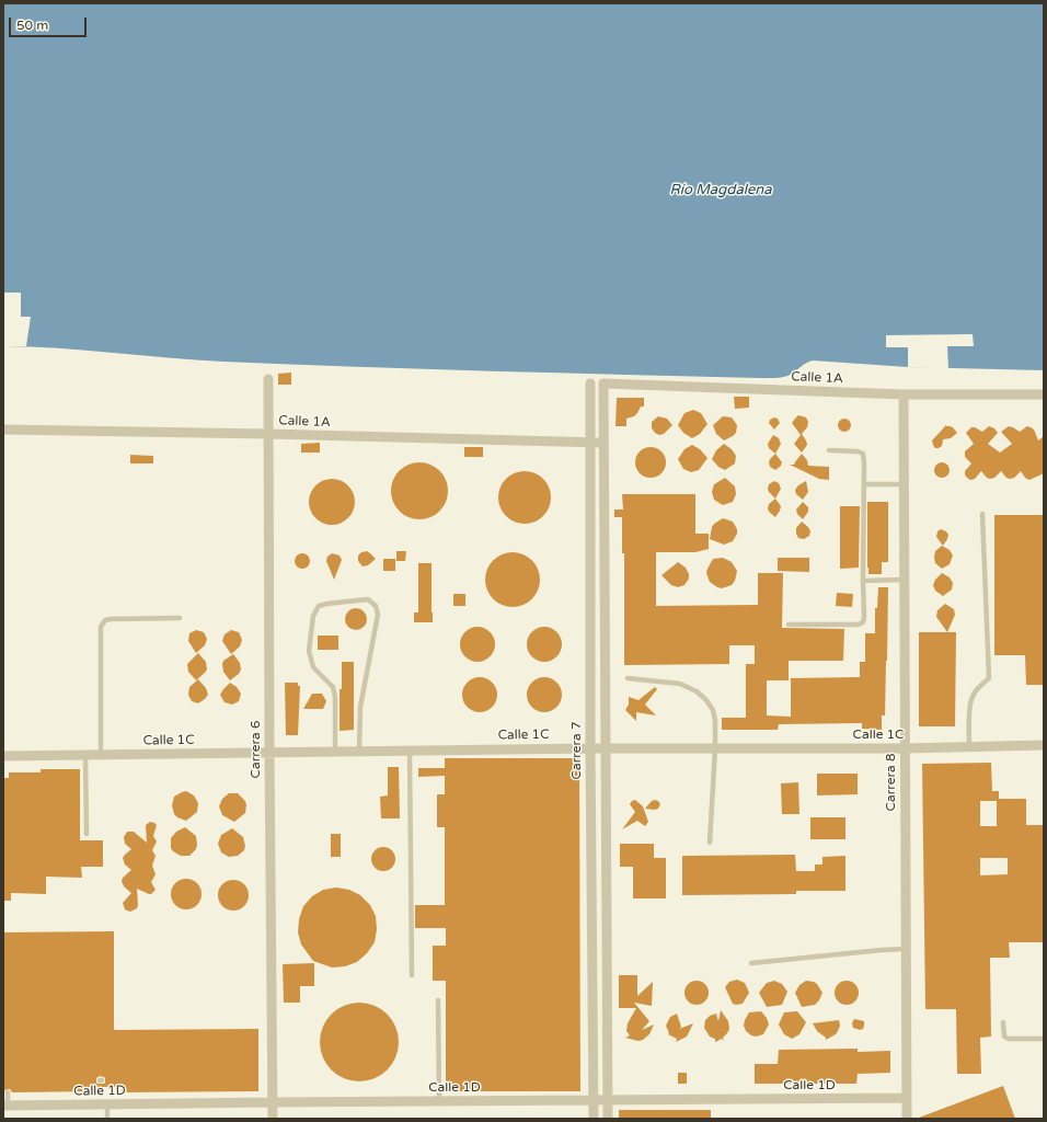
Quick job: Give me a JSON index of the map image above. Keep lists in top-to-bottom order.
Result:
{
  "streets": {
    "street": [
      "Calle 1A",
      "Calle 1C",
      "Carrera 6",
      "Carrera 7",
      "Carrera 8",
      "Calle 1D"
    ]
  },
  "crossings": [
    ["Calle 1A", "Carrera 6"],
    ["Calle 1A", "Carrera 7"],
    ["Calle 1A", "Carrera 8"],
    ["Calle 1C", "Carrera 6"],
    ["Calle 1C", "Carrera 7"],
    ["Calle 1C", "Carrera 8"],
    ["Carrera 6", "Calle 1D"],
    ["Carrera 7", "Calle 1D"],
    ["Carrera 8", "Calle 1D"]
  ],
  "water": ["Río Magdalena"],
  "scale_bar": "50 m"
}
